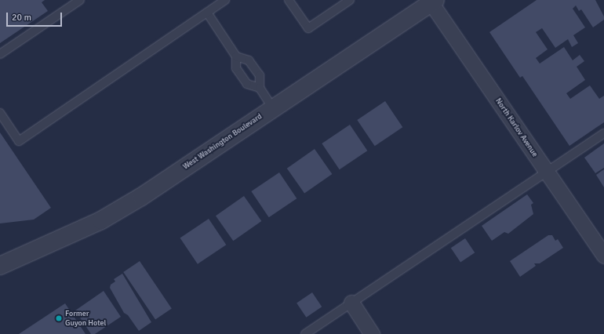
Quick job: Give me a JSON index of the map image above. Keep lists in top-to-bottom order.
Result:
{
  "streets": {
    "street": ["North Karlov Avenue", "West Washington Boulevard"]
  },
  "crossings": [
    ["North Karlov Avenue", "West Washington Boulevard"]
  ],
  "places": ["Former Guyon Hotel"],
  "scale_bar": "20 m"
}
